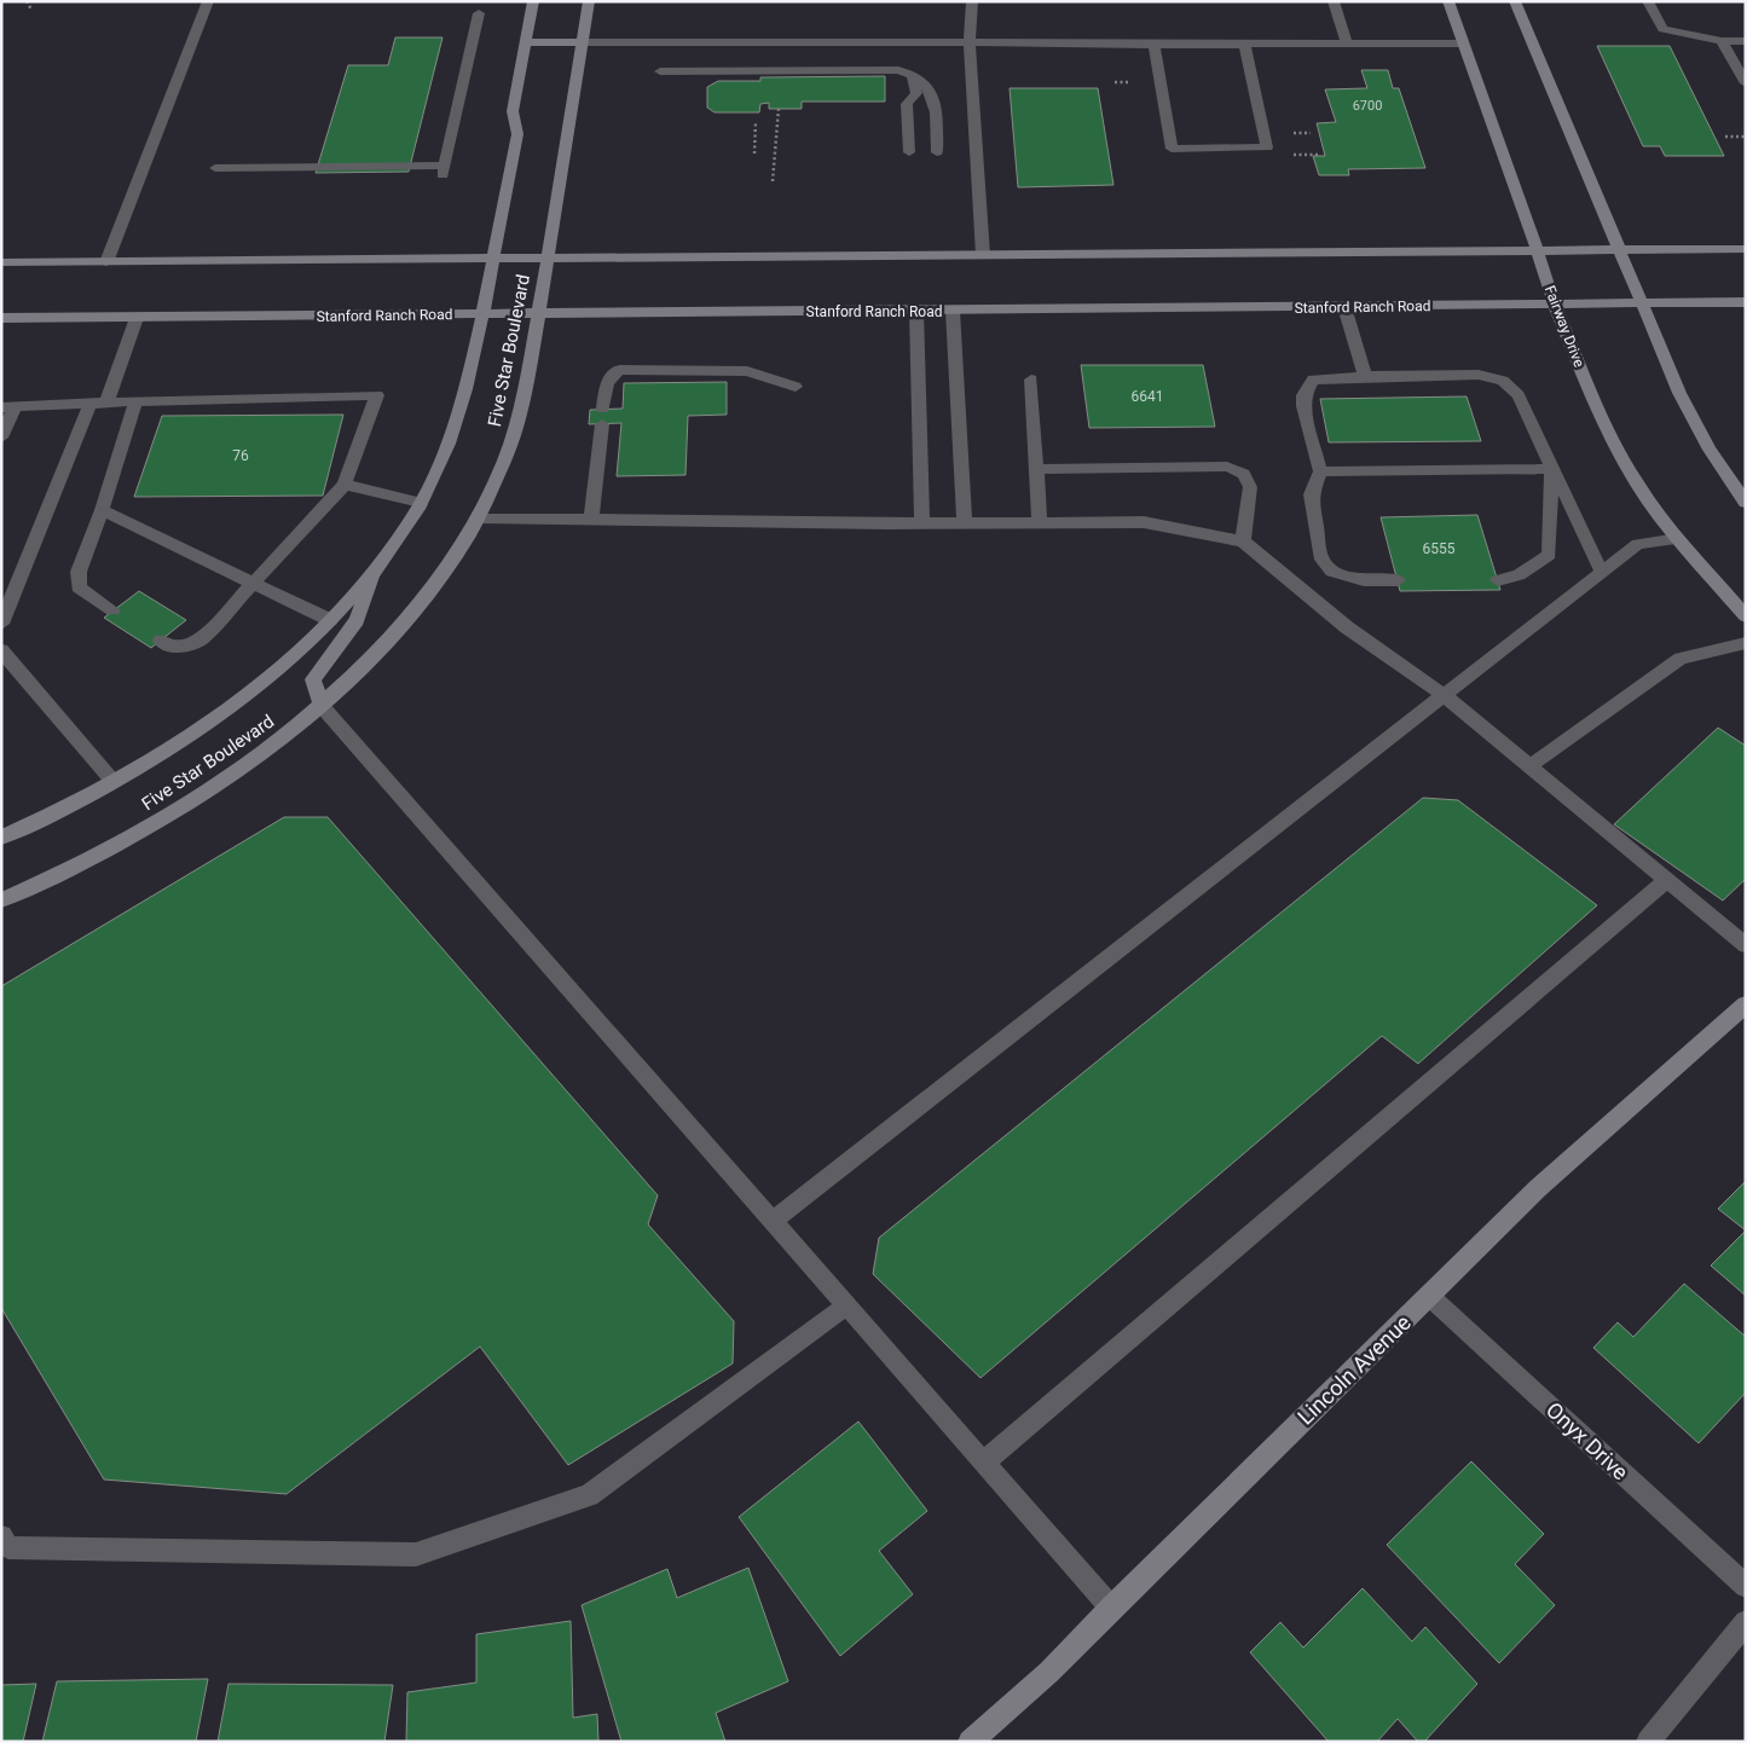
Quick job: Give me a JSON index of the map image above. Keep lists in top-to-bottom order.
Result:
{
  "streets": {
    "main road": [
      "Stanford Ranch Road",
      "Fairway Drive",
      "Five Star Boulevard",
      "Lincoln Avenue"
    ],
    "street": ["Onyx Drive"]
  },
  "crossings": [
    ["Stanford Ranch Road", "Fairway Drive"],
    ["Stanford Ranch Road", "Five Star Boulevard"],
    ["Lincoln Avenue", "Onyx Drive"]
  ],
  "house_numbers": [
    "6700",
    "6641",
    "76",
    "6555"
  ]
}
